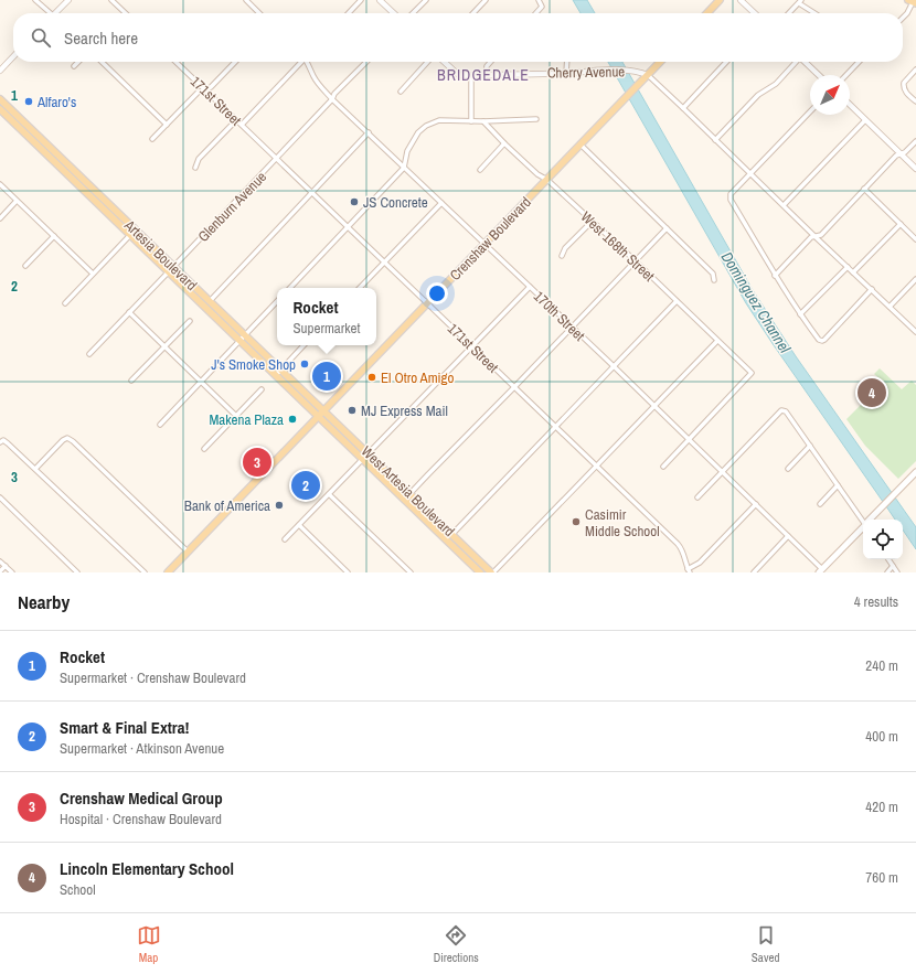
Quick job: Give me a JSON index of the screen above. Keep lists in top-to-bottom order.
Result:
{
  "streets": {
    "main road": ["Crenshaw Boulevard", "Artesia Boulevard", "West Artesia Boulevard"],
    "street": [
      "Cherry Avenue",
      "171st Street",
      "Glenburn Avenue",
      "West 168th Street",
      "170th Street"
    ]
  },
  "crossings": [
    ["Cherry Avenue", "Crenshaw Boulevard"],
    ["171st Street", "Glenburn Avenue"],
    ["171st Street", "Crenshaw Boulevard"],
    ["Glenburn Avenue", "Artesia Boulevard"],
    ["Glenburn Avenue", "170th Street"],
    ["Crenshaw Boulevard", "West 168th Street"],
    ["Crenshaw Boulevard", "Artesia Boulevard"],
    ["Crenshaw Boulevard", "170th Street"],
    ["Crenshaw Boulevard", "West Artesia Boulevard"],
    ["West 168th Street", "170th Street"],
    ["Artesia Boulevard", "West Artesia Boulevard"]
  ],
  "districts": ["BRIDGEDALE"],
  "water": ["Dominguez Channel"],
  "places": [
    "Alfaro's",
    "JS Concrete",
    "J's Smoke Shop",
    "El Otro Amigo",
    "MJ Express Mail",
    "Makena Plaza",
    "Bank of America",
    "Casimir Middle School"
  ],
  "north": "top right",
  "page": {
    "search": "Search here",
    "popup": ["Rocket", "Supermarket"],
    "pins": [
      "1",
      "4",
      "3",
      "2"
    ],
    "heading": ["Nearby", "4 results"],
    "list": [
      {
        "mark": "1",
        "name": "Rocket",
        "note": "Supermarket · Crenshaw Boulevard",
        "value": "240 m"
      },
      {
        "mark": "2",
        "name": "Smart & Final Extra!",
        "note": "Supermarket · Atkinson Avenue",
        "value": "400 m"
      },
      {
        "mark": "3",
        "name": "Crenshaw Medical Group",
        "note": "Hospital · Crenshaw Boulevard",
        "value": "420 m"
      },
      {
        "mark": "4",
        "name": "Lincoln Elementary School",
        "note": "School",
        "value": "760 m"
      }
    ],
    "nav": ["Map", "Directions", "Saved"]
  },
  "grid": {
    "rows": ["1", "2", "3"]
  }
}
